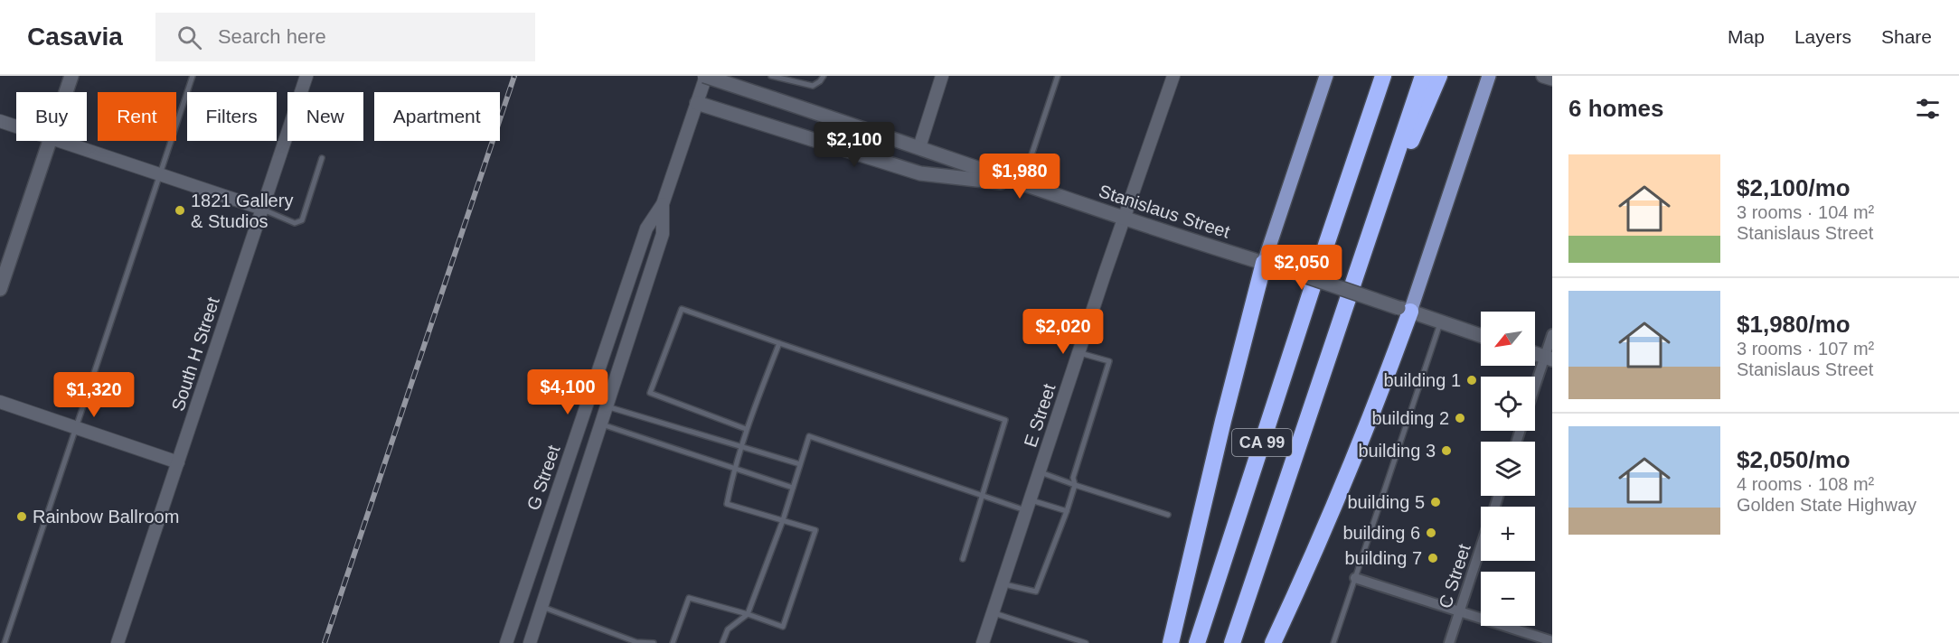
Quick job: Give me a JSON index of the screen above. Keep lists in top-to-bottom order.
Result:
{
  "streets": {
    "highway": ["CA 99"],
    "main road": ["Stanislaus Street"],
    "street": [
      "South H Street",
      "E Street",
      "G Street",
      "C Street"
    ]
  },
  "crossings": [
    ["Stanislaus Street", "E Street"],
    ["Stanislaus Street", "G Street"]
  ],
  "places": [
    "1821 Gallery & Studios",
    "building 1",
    "building 2",
    "building 3",
    "building 5",
    "Rainbow Ballroom",
    "building 6",
    "building 7"
  ],
  "north": "bottom left",
  "page": {
    "header": "Casavia",
    "search": "Search here",
    "nav": ["Map", "Layers", "Share"],
    "heading": "6 homes",
    "chip": [
      "Buy",
      "Rent",
      "Filters",
      "New",
      "Apartment"
    ],
    "price": [
      "$2,100",
      "$1,980",
      "$2,050",
      "$2,020",
      "$4,100",
      "$1,320"
    ],
    "list": [
      {
        "name": "$2,100/mo",
        "note": "3 rooms · 104 m² · Stanislaus Street"
      },
      {
        "name": "$1,980/mo",
        "note": "3 rooms · 107 m² · Stanislaus Street"
      },
      {
        "name": "$2,050/mo",
        "note": "4 rooms · 108 m² · Golden State Highway"
      }
    ],
    "map_buttons": ["+", "−"]
  }
}
